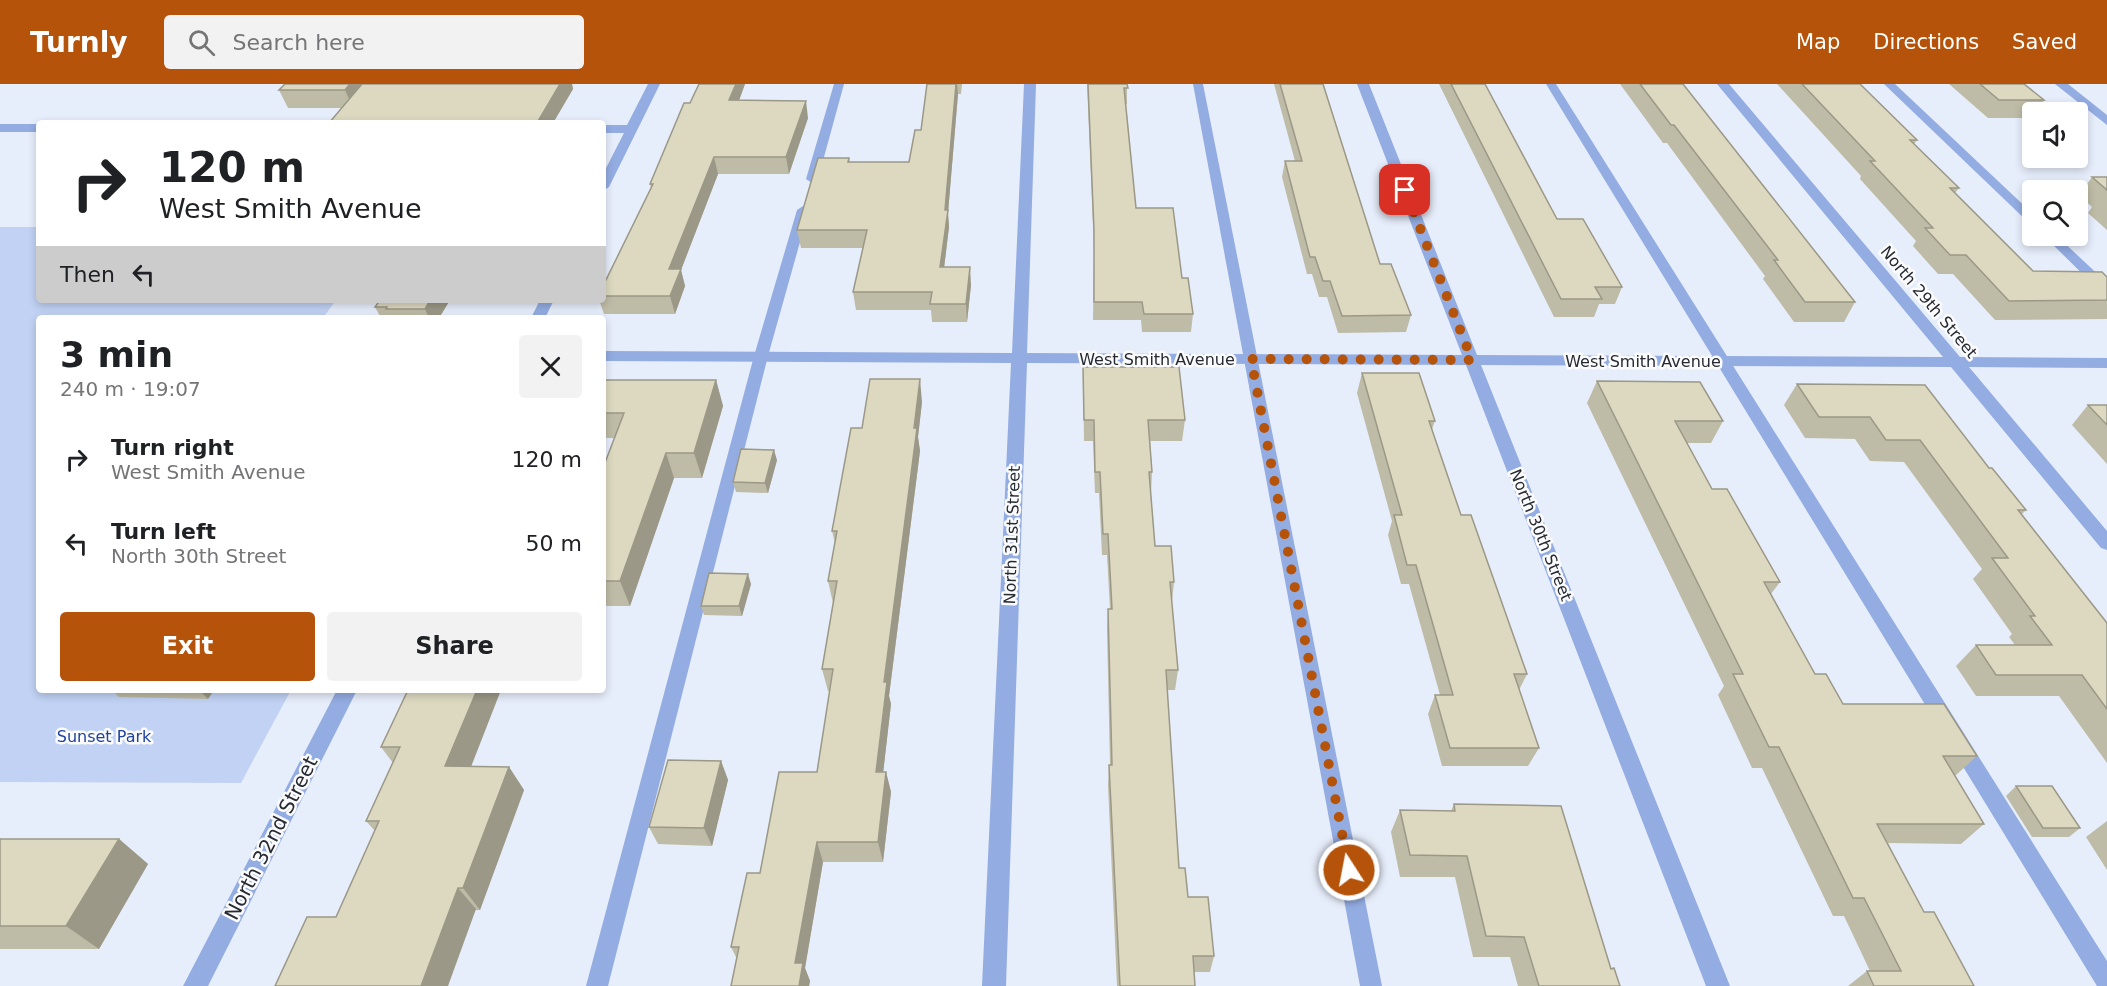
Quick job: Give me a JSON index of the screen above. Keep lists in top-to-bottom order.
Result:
{
  "streets": {
    "street": [
      "North 29th Street",
      "West Smith Avenue",
      "North 31st Street",
      "North 30th Street",
      "North 32nd Street"
    ]
  },
  "crossings": [
    ["North 29th Street", "West Smith Avenue"],
    ["West Smith Avenue", "North 31st Street"],
    ["West Smith Avenue", "North 30th Street"]
  ],
  "parks": ["Sunset Park"],
  "page": {
    "header": "Turnly",
    "search": "Search here",
    "nav": ["Map", "Directions", "Saved"],
    "turn": ["120 m", "West Smith Avenue"],
    "then": "Then",
    "heading": ["3 min", "240 m · 19:07"],
    "list": [
      {
        "name": "Turn right",
        "note": "West Smith Avenue",
        "value": "120 m"
      },
      {
        "name": "Turn left",
        "note": "North 30th Street",
        "value": "50 m"
      }
    ],
    "buttons": ["Exit", "Share"]
  }
}
